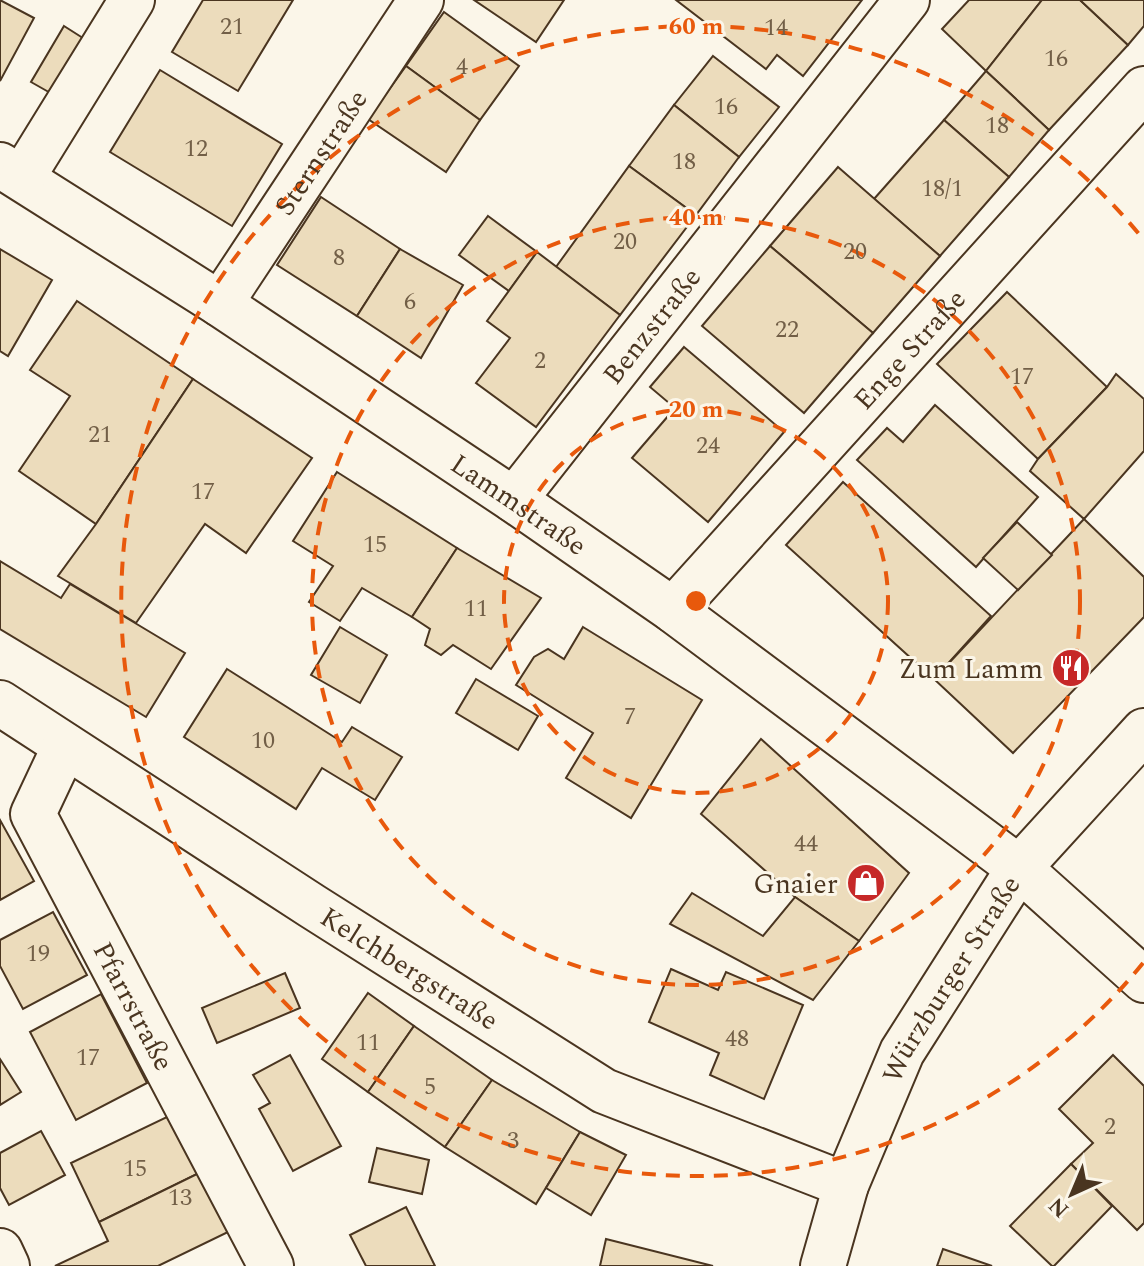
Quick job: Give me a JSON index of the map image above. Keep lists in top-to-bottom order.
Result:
{
  "streets": {
    "street": [
      "Sternstraße",
      "Benzstraße",
      "Enge Straße",
      "Lammstraße",
      "Kelchbergstraße",
      "Würzburger Straße",
      "Pfarrstraße"
    ]
  },
  "crossings": [
    ["Sternstraße", "Lammstraße"],
    ["Benzstraße", "Lammstraße"],
    ["Enge Straße", "Lammstraße"],
    ["Lammstraße", "Würzburger Straße"],
    ["Kelchbergstraße", "Würzburger Straße"],
    ["Kelchbergstraße", "Pfarrstraße"]
  ],
  "places": {
    "restaurant": ["Zum Lamm"],
    "shop": ["Gnaier"]
  },
  "house_numbers": [
    "21",
    "14",
    "16",
    "4",
    "16",
    "18",
    "12",
    "18",
    "18/1",
    "20",
    "20",
    "8",
    "6",
    "22",
    "2",
    "17",
    "21",
    "24",
    "17",
    "15",
    "11",
    "7",
    "10",
    "44",
    "19",
    "48",
    "11",
    "17",
    "5",
    "2",
    "3",
    "15",
    "13"
  ],
  "north": "bottom left",
  "rings": ["60 m", "40 m", "20 m"]
}
